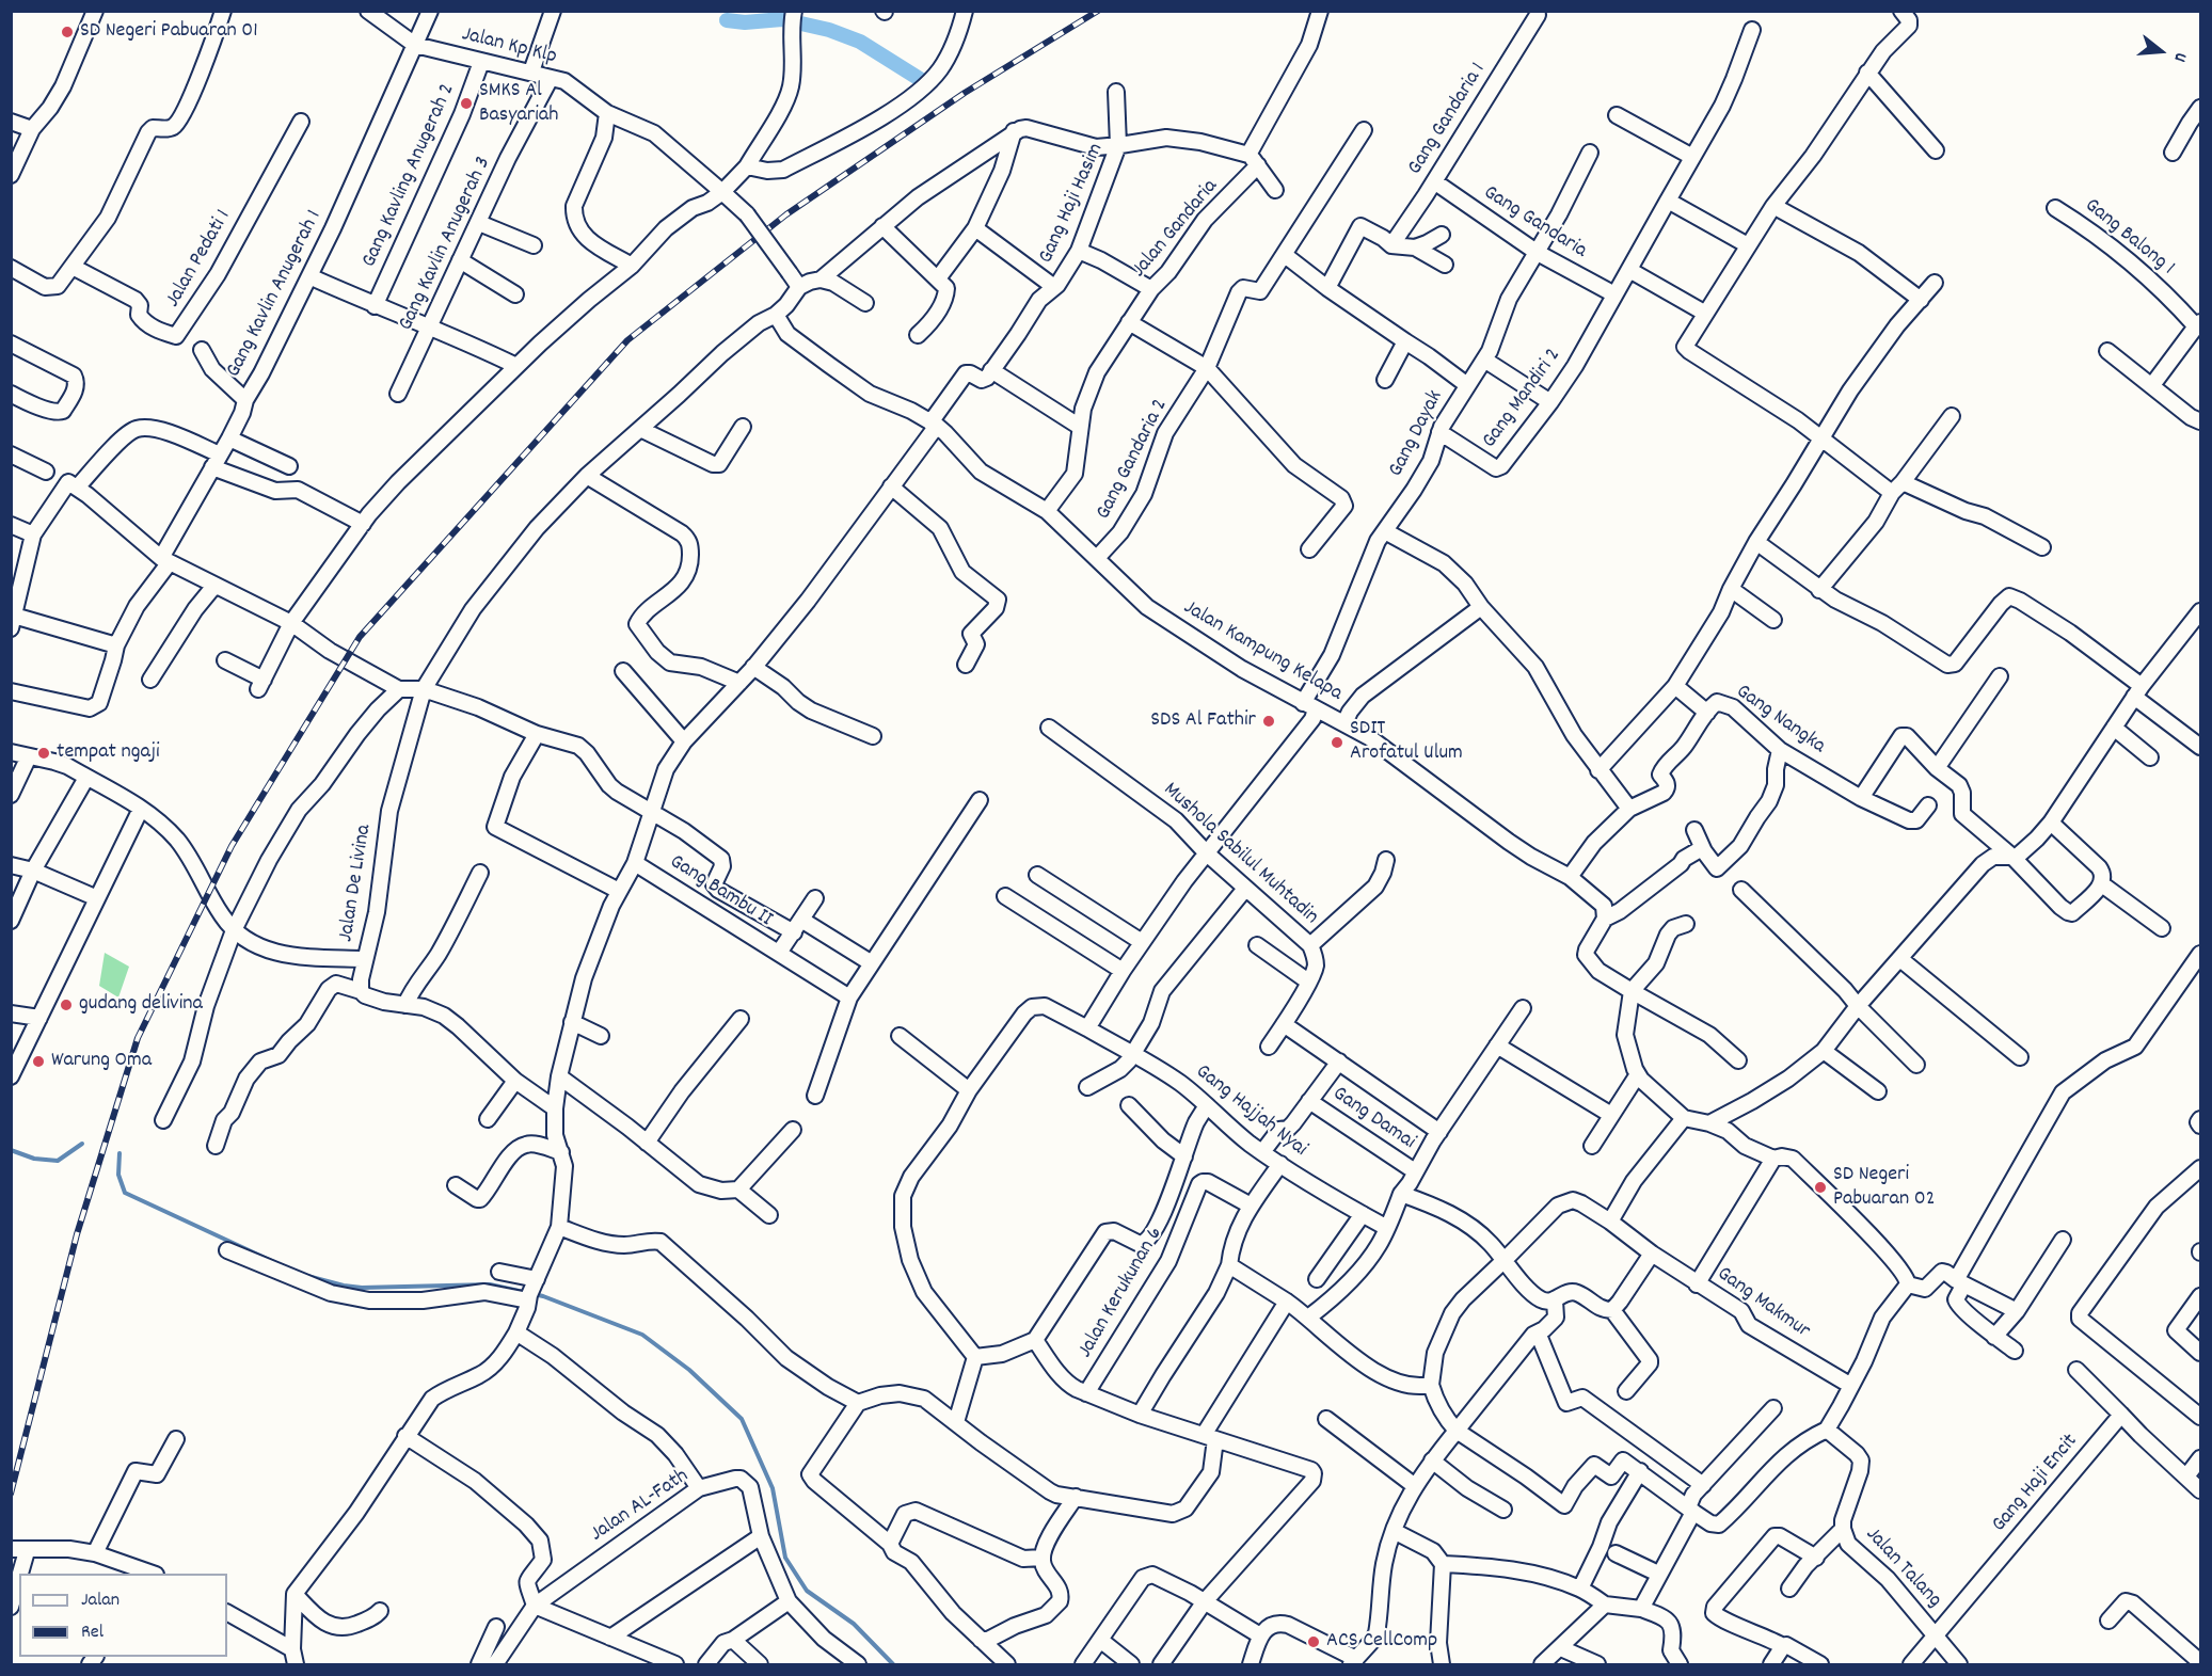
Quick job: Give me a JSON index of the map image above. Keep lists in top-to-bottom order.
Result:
{
  "streets": {
    "street": [
      "Jalan Kp Klp",
      "Gang Gandaria 1",
      "Gang Kavling Anugerah 2",
      "Gang Haji Hasim",
      "Gang Gandaria",
      "Jalan Gandaria",
      "Gang Balong 1",
      "Gang Kavlin Anugerah 3",
      "Jalan Pedati 1",
      "Gang Kavlin Anugerah 1",
      "Gang Mandiri 2",
      "Gang Dayak",
      "Gang Gandaria 2",
      "Jalan Kampung Kelapa",
      "Gang Nangka",
      "Mushola Sabilul Muhtadin",
      "Jalan De Livina",
      "Gang Bambu II",
      "Gang Hajjah Nyai",
      "Gang Damai",
      "Jalan Kerukunan 6",
      "Gang Makmur",
      "Gang Haji Encit",
      "Jalan AL-Fath",
      "Jalan Talang"
    ]
  },
  "crossings": [
    ["Jalan Kp Klp", "Gang Kavling Anugerah 2"],
    ["Jalan Kp Klp", "Gang Kavlin Anugerah 3"],
    ["Jalan Kp Klp", "Gang Kavlin Anugerah 1"],
    ["Gang Gandaria 1", "Gang Gandaria"],
    ["Gang Haji Hasim", "Jalan Gandaria"],
    ["Gang Gandaria", "Gang Mandiri 2"],
    ["Gang Gandaria", "Gang Dayak"],
    ["Gang Mandiri 2", "Gang Dayak"],
    ["Gang Dayak", "Jalan Kampung Kelapa"],
    ["Gang Dayak", "Mushola Sabilul Muhtadin"],
    ["Gang Dayak", "Gang Hajjah Nyai"],
    ["Gang Gandaria 2", "Jalan Kampung Kelapa"],
    ["Jalan Kampung Kelapa", "Gang Nangka"],
    ["Jalan Kampung Kelapa", "Jalan De Livina"],
    ["Gang Haji Encit", "Jalan Talang"]
  ],
  "places": [
    "SD Negeri Pabuaran 01",
    "SMKS Al Basyariah",
    "SDS Al Fathir",
    "SDIT Arofatul Ulum",
    "tempat ngaji",
    "gudang delivina",
    "Warung Oma",
    "SD Negeri Pabuaran 02",
    "ACS CellComp"
  ],
  "legend": ["Jalan", "Rel"],
  "north": "right"
}
